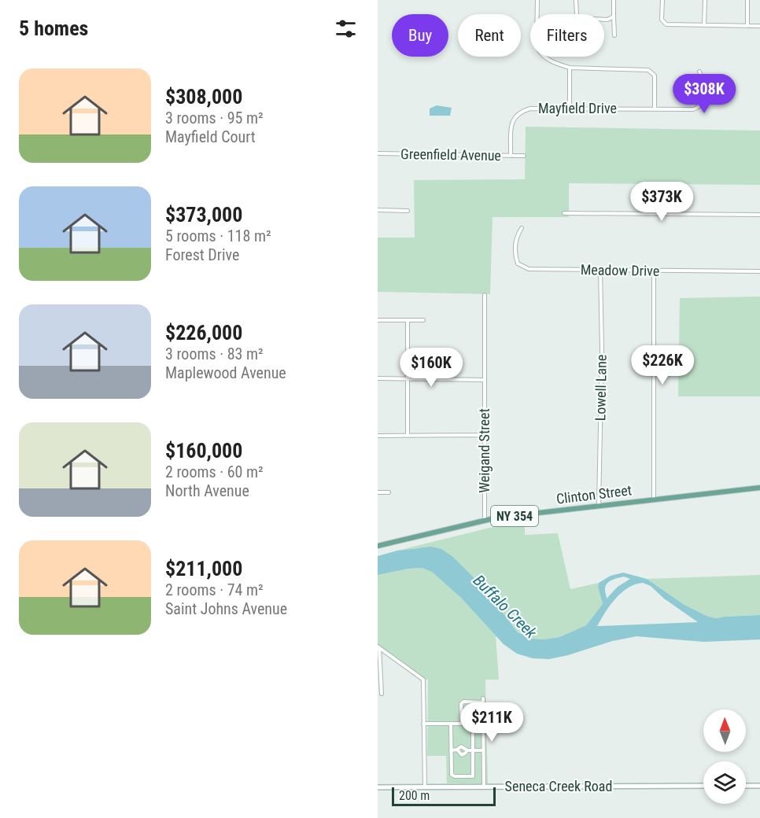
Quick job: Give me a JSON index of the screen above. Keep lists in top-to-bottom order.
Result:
{
  "streets": {
    "main road": ["Clinton Street", "NY 354"],
    "street": [
      "Mayfield Drive",
      "Greenfield Avenue",
      "Meadow Drive",
      "Lowell Lane",
      "Weigand Street",
      "Seneca Creek Road"
    ]
  },
  "crossings": [
    ["Mayfield Drive", "Greenfield Avenue"],
    ["Meadow Drive", "Lowell Lane"],
    ["Lowell Lane", "Clinton Street"],
    ["Weigand Street", "Clinton Street"]
  ],
  "water": ["Buffalo Creek"],
  "scale_bar": "200 m",
  "north": "top",
  "page": {
    "heading": "5 homes",
    "chip": ["Buy", "Rent", "Filters"],
    "list": [
      {
        "name": "$308,000",
        "note": "3 rooms · 95 m² · Mayfield Court"
      },
      {
        "name": "$373,000",
        "note": "5 rooms · 118 m² · Forest Drive"
      },
      {
        "name": "$226,000",
        "note": "3 rooms · 83 m² · Maplewood Avenue"
      },
      {
        "name": "$160,000",
        "note": "2 rooms · 60 m² · North Avenue"
      },
      {
        "name": "$211,000",
        "note": "2 rooms · 74 m² · Saint Johns Avenue"
      }
    ],
    "price": [
      "$308K",
      "$373K",
      "$226K",
      "$160K",
      "$211K"
    ],
    "scale": "200 m"
  }
}
